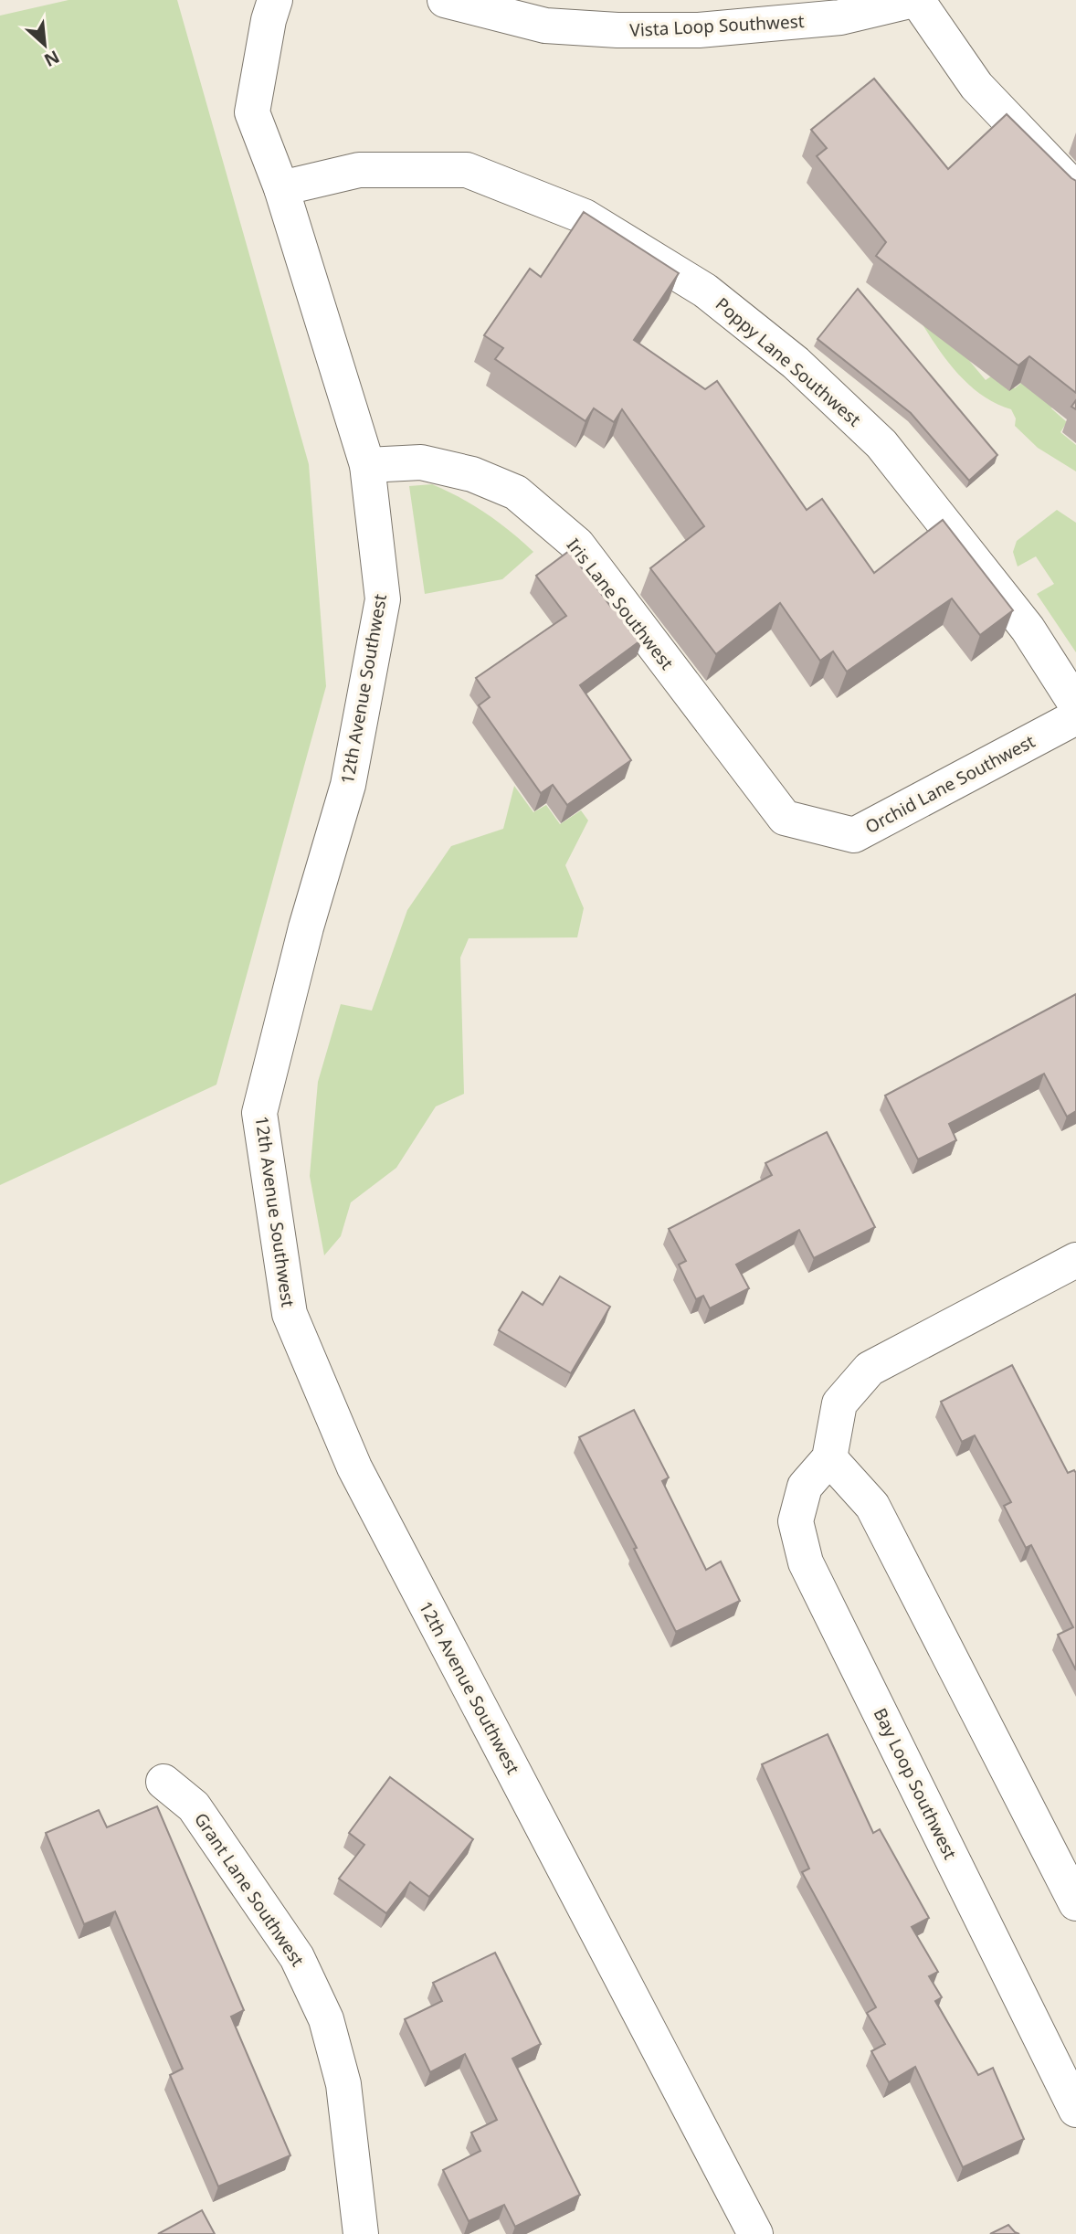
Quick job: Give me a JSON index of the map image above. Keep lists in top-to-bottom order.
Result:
{
  "streets": {
    "street": [
      "Vista Loop Southwest",
      "Poppy Lane Southwest",
      "Iris Lane Southwest",
      "12th Avenue Southwest",
      "Orchid Lane Southwest",
      "Bay Loop Southwest",
      "Grant Lane Southwest"
    ]
  },
  "crossings": [
    ["Poppy Lane Southwest", "12th Avenue Southwest"],
    ["Iris Lane Southwest", "12th Avenue Southwest"],
    ["Iris Lane Southwest", "Orchid Lane Southwest"]
  ],
  "north": "bottom right"
}
